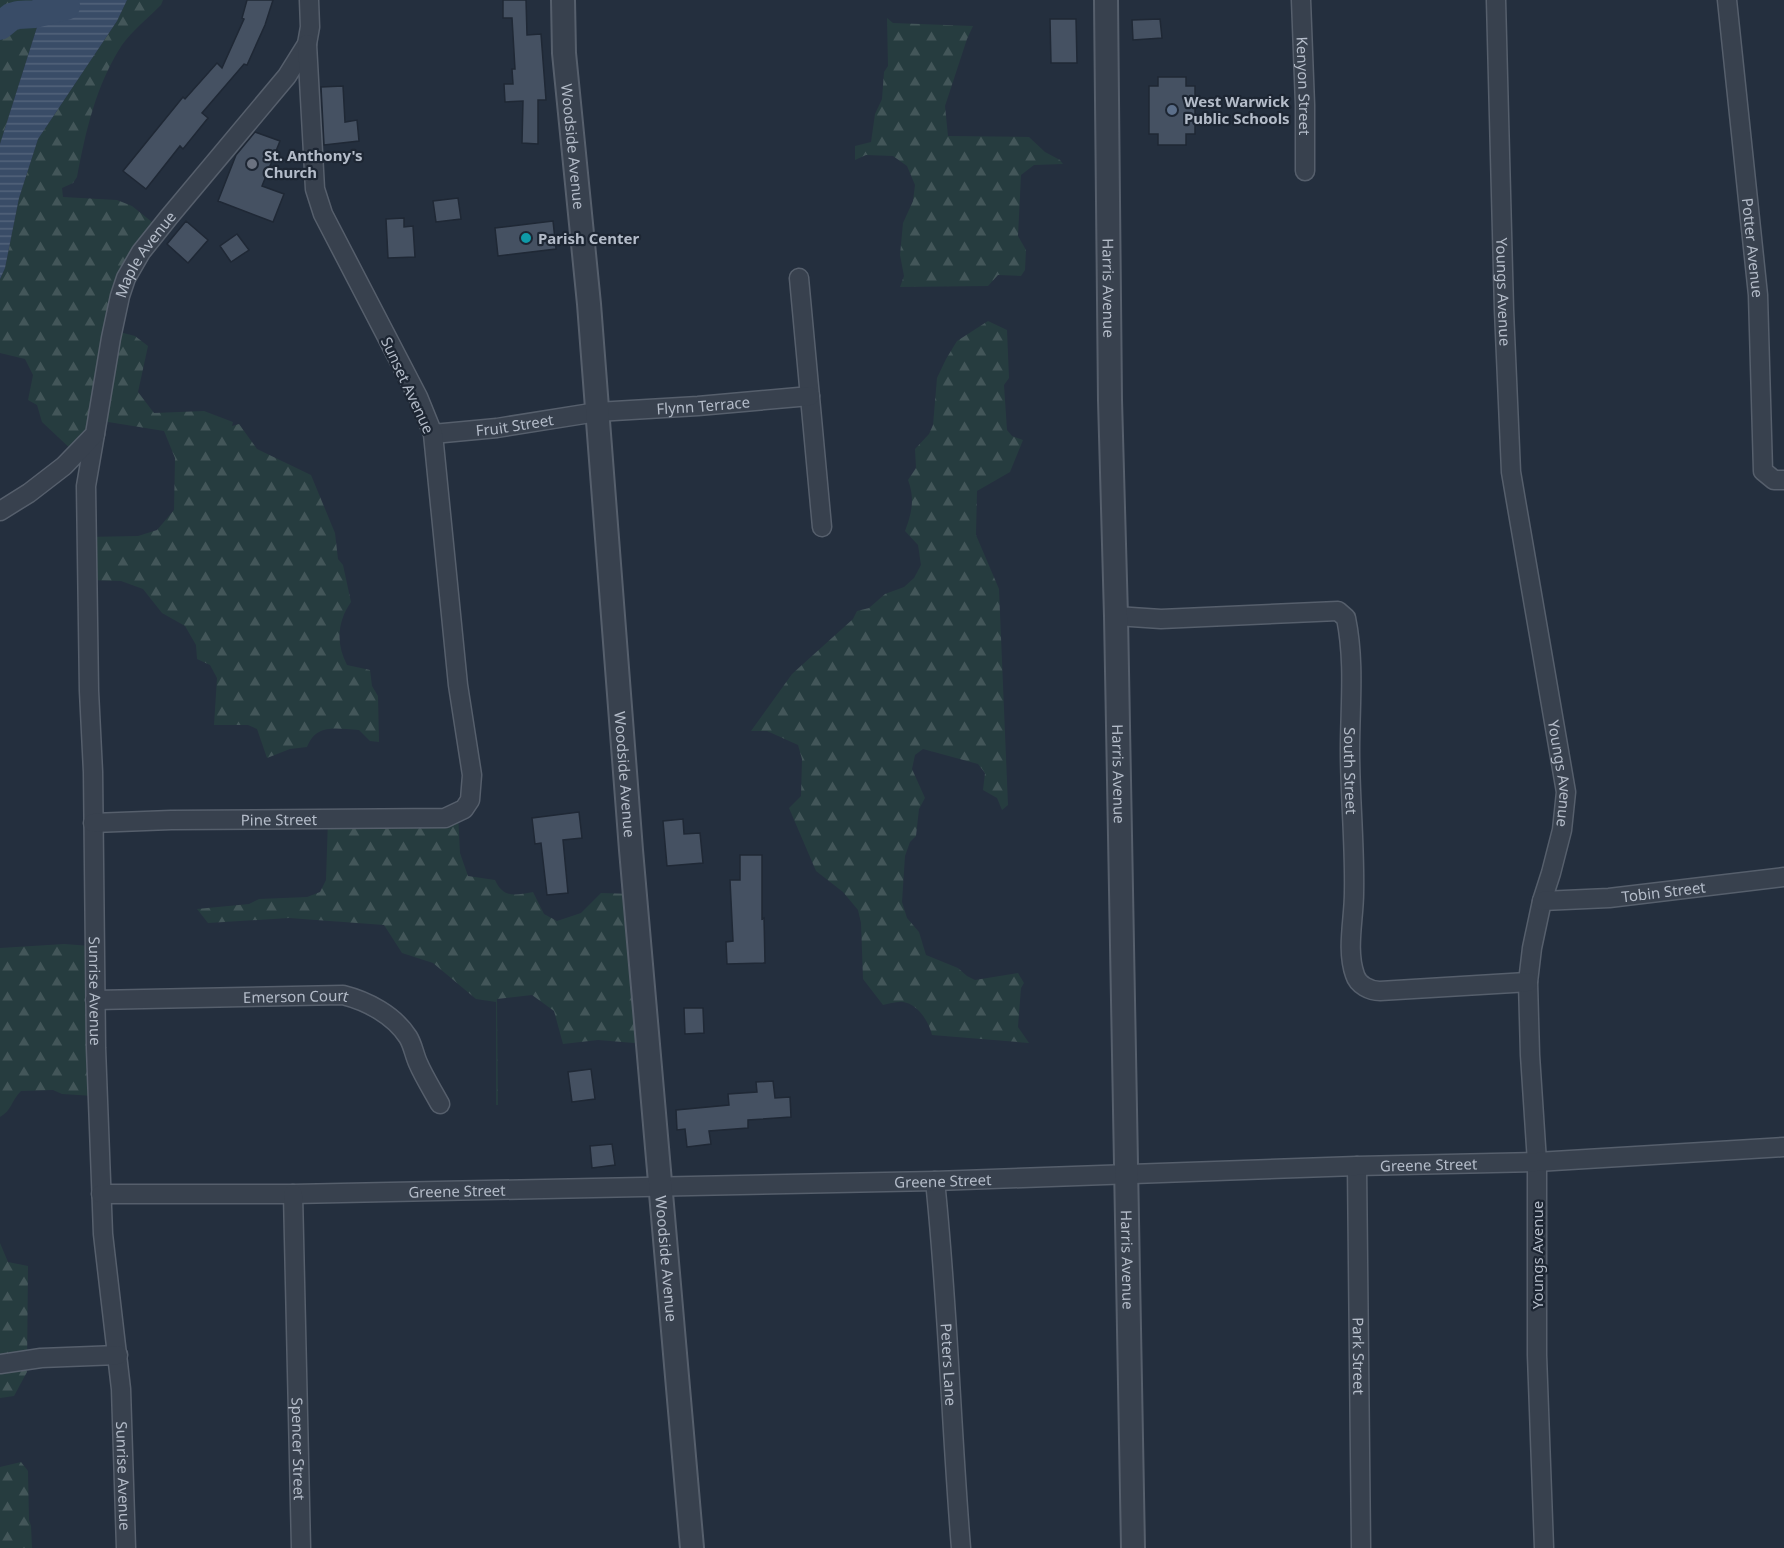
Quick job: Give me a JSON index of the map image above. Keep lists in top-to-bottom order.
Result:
{
  "streets": {
    "street": [
      "Kenyon Street",
      "Woodside Avenue",
      "Potter Avenue",
      "Maple Avenue",
      "Harris Avenue",
      "Youngs Avenue",
      "Sunset Avenue",
      "Flynn Terrace",
      "Fruit Street",
      "South Street",
      "Pine Street",
      "Tobin Street",
      "Sunrise Avenue",
      "Emerson Court",
      "Greene Street",
      "Park Street",
      "Peters Lane",
      "Spencer Street"
    ]
  },
  "crossings": [
    ["Woodside Avenue", "Flynn Terrace"],
    ["Woodside Avenue", "Fruit Street"],
    ["Woodside Avenue", "Greene Street"],
    ["Maple Avenue", "Sunset Avenue"],
    ["Maple Avenue", "Sunrise Avenue"],
    ["Harris Avenue", "South Street"],
    ["Harris Avenue", "Greene Street"],
    ["Youngs Avenue", "South Street"],
    ["Youngs Avenue", "Tobin Street"],
    ["Youngs Avenue", "Greene Street"],
    ["Sunset Avenue", "Fruit Street"],
    ["Sunset Avenue", "Pine Street"],
    ["Flynn Terrace", "Fruit Street"],
    ["Pine Street", "Sunrise Avenue"],
    ["Sunrise Avenue", "Emerson Court"],
    ["Sunrise Avenue", "Greene Street"],
    ["Greene Street", "Park Street"],
    ["Greene Street", "Peters Lane"],
    ["Greene Street", "Spencer Street"]
  ],
  "places": ["West Warwick Public Schools", "St. Anthony's Church", "Parish Center"]
}
